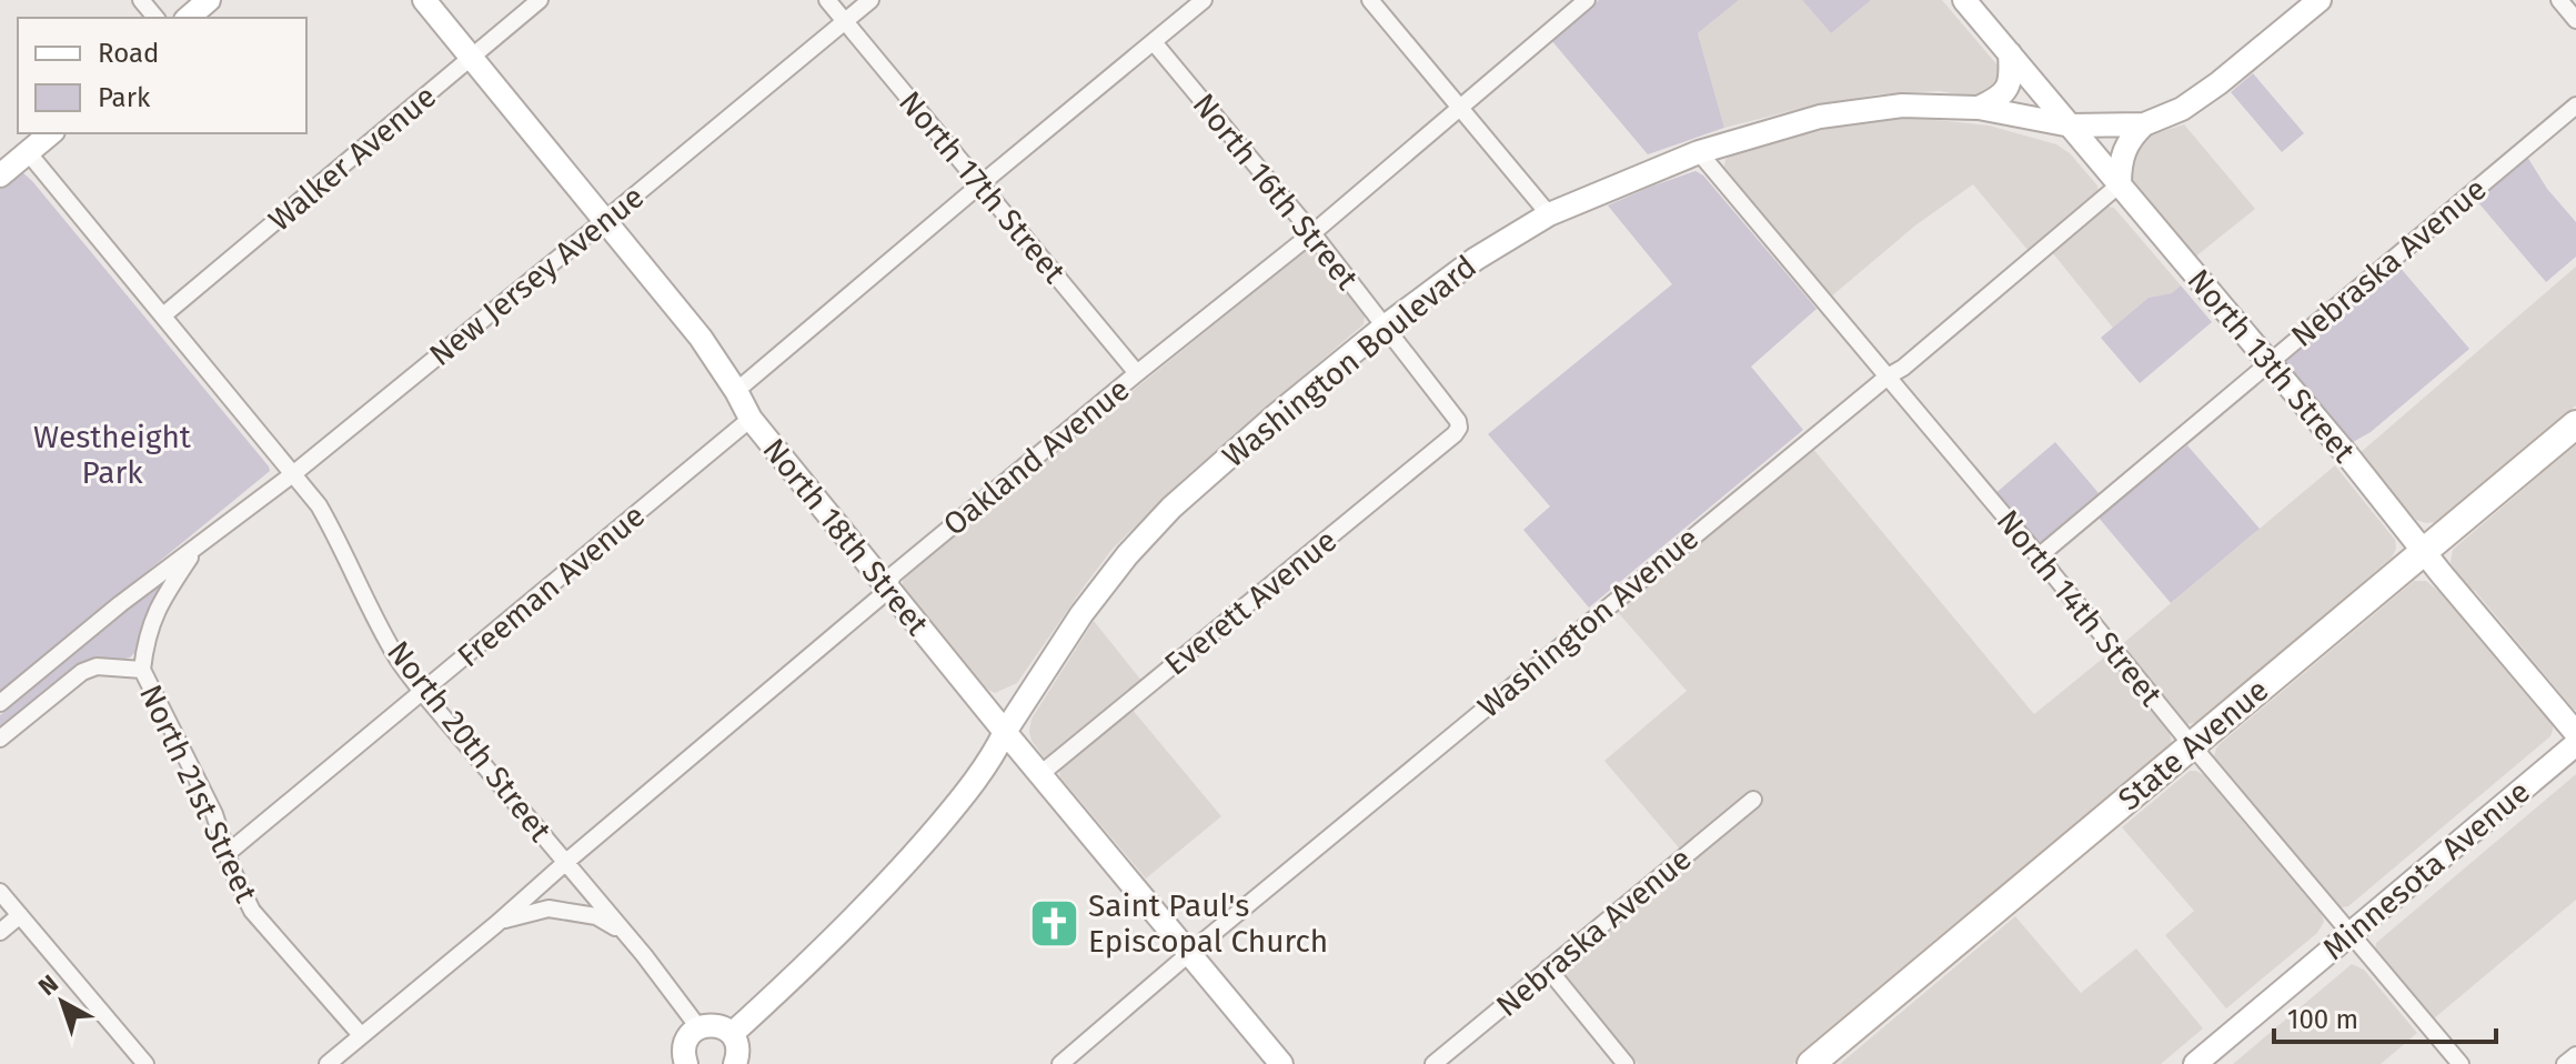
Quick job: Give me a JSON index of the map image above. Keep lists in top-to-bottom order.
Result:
{
  "streets": {
    "main road": ["State Avenue"],
    "street": [
      "Walker Avenue",
      "North 17th Street",
      "North 16th Street",
      "Nebraska Avenue",
      "New Jersey Avenue",
      "Washington Boulevard",
      "North 13th Street",
      "Oakland Avenue",
      "North 18th Street",
      "Freeman Avenue",
      "Everett Avenue",
      "North 14th Street",
      "Washington Avenue",
      "North 20th Street",
      "North 21st Street",
      "Minnesota Avenue"
    ]
  },
  "crossings": [
    ["Walker Avenue", "North 18th Street"],
    ["Walker Avenue", "North 20th Street"],
    ["North 17th Street", "New Jersey Avenue"],
    ["North 17th Street", "Oakland Avenue"],
    ["North 16th Street", "Washington Boulevard"],
    ["North 16th Street", "Oakland Avenue"],
    ["North 16th Street", "Everett Avenue"],
    ["Nebraska Avenue", "North 13th Street"],
    ["Nebraska Avenue", "North 14th Street"],
    ["New Jersey Avenue", "North 18th Street"],
    ["New Jersey Avenue", "North 20th Street"],
    ["New Jersey Avenue", "North 21st Street"],
    ["Washington Boulevard", "North 13th Street"],
    ["Washington Boulevard", "North 18th Street"],
    ["Washington Boulevard", "North 14th Street"],
    ["North 13th Street", "Washington Avenue"],
    ["North 13th Street", "State Avenue"],
    ["Oakland Avenue", "North 18th Street"],
    ["Oakland Avenue", "North 20th Street"],
    ["Oakland Avenue", "North 21st Street"],
    ["North 18th Street", "Freeman Avenue"],
    ["North 18th Street", "Everett Avenue"],
    ["North 18th Street", "Washington Avenue"],
    ["Freeman Avenue", "North 20th Street"],
    ["Freeman Avenue", "North 21st Street"],
    ["North 14th Street", "Washington Avenue"],
    ["North 14th Street", "State Avenue"],
    ["North 14th Street", "Minnesota Avenue"]
  ],
  "parks": ["Westheight Park"],
  "places": {
    "church": ["Saint Paul's Episcopal Church"]
  },
  "legend": ["Road", "Park"],
  "scale_bar": "100 m",
  "north": "top left"
}
